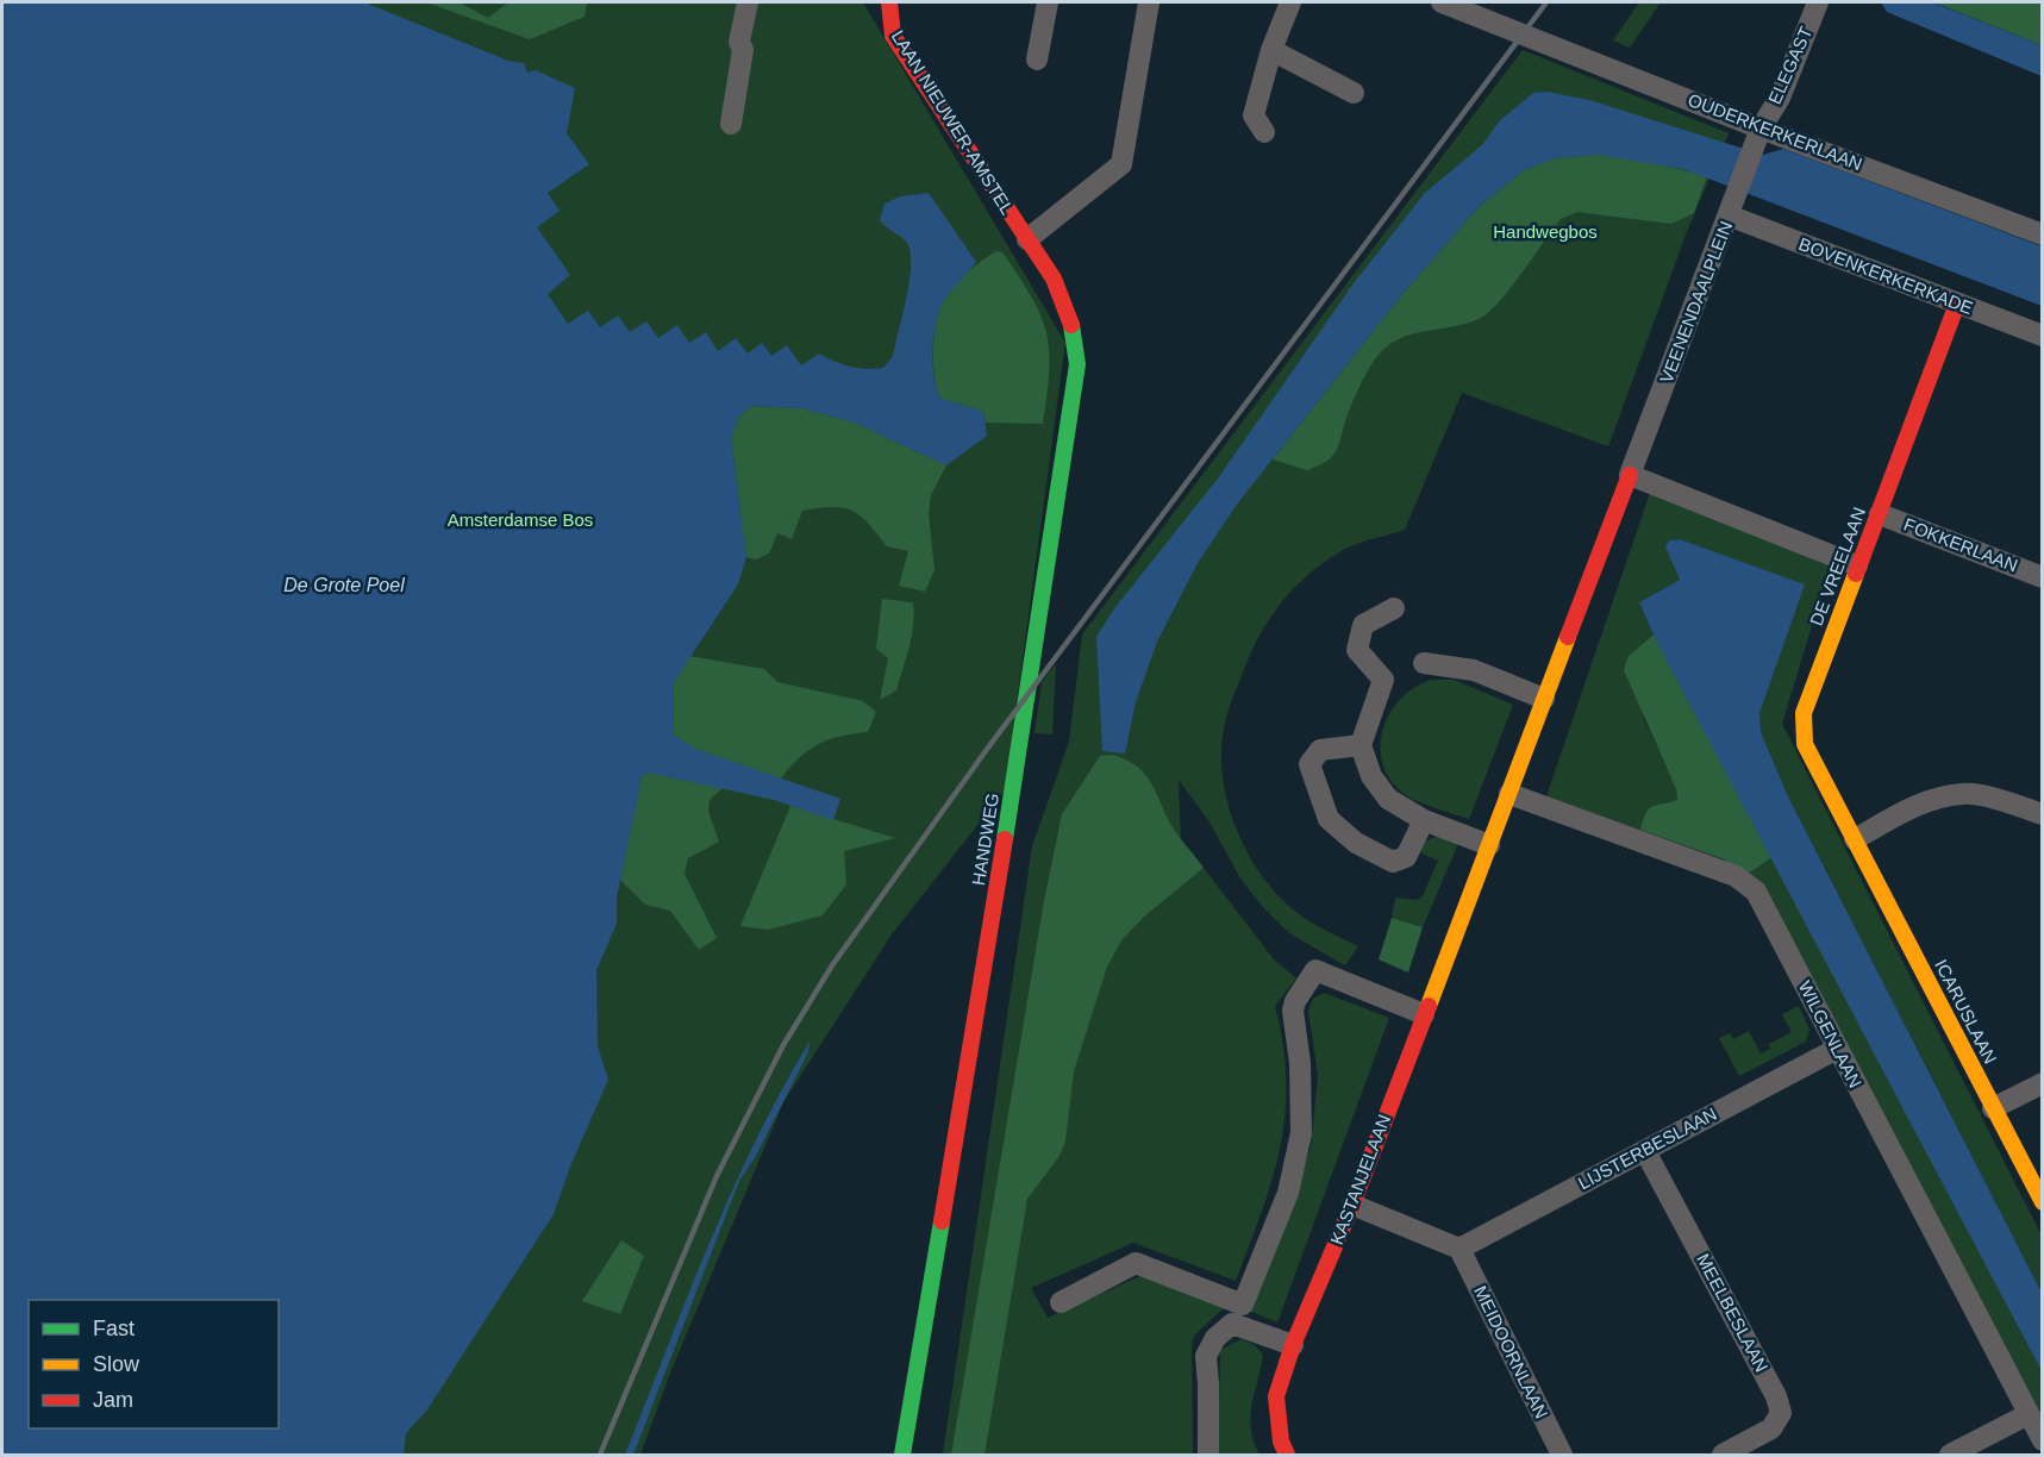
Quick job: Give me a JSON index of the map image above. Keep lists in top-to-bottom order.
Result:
{
  "streets": {
    "street": [
      "ELEGAST",
      "LAAN NIEUWER-AMSTEL",
      "OUDERKERKERLAAN",
      "BOVENKERKERKADE",
      "VEENENDAALPLEIN",
      "FOKKERLAAN",
      "DE VREELAAN",
      "HANDWEG",
      "ICARUSLAAN",
      "WILGENLAAN",
      "LIJSTERBESLAAN",
      "KASTANJELAAN",
      "MEELBESLAAN",
      "MEIDOORNLAAN"
    ]
  },
  "crossings": [
    ["ELEGAST", "OUDERKERKERLAAN"],
    ["ELEGAST", "VEENENDAALPLEIN"],
    ["LAAN NIEUWER-AMSTEL", "HANDWEG"],
    ["OUDERKERKERLAAN", "VEENENDAALPLEIN"],
    ["BOVENKERKERKADE", "VEENENDAALPLEIN"],
    ["BOVENKERKERKADE", "DE VREELAAN"],
    ["VEENENDAALPLEIN", "KASTANJELAAN"],
    ["FOKKERLAAN", "DE VREELAAN"],
    ["DE VREELAAN", "ICARUSLAAN"],
    ["WILGENLAAN", "LIJSTERBESLAAN"],
    ["WILGENLAAN", "KASTANJELAAN"],
    ["LIJSTERBESLAAN", "MEELBESLAAN"],
    ["LIJSTERBESLAAN", "MEIDOORNLAAN"]
  ],
  "water": ["De Grote Poel"],
  "parks": ["Handwegbos", "Amsterdamse Bos"],
  "legend": ["Fast", "Slow", "Jam"]
}
